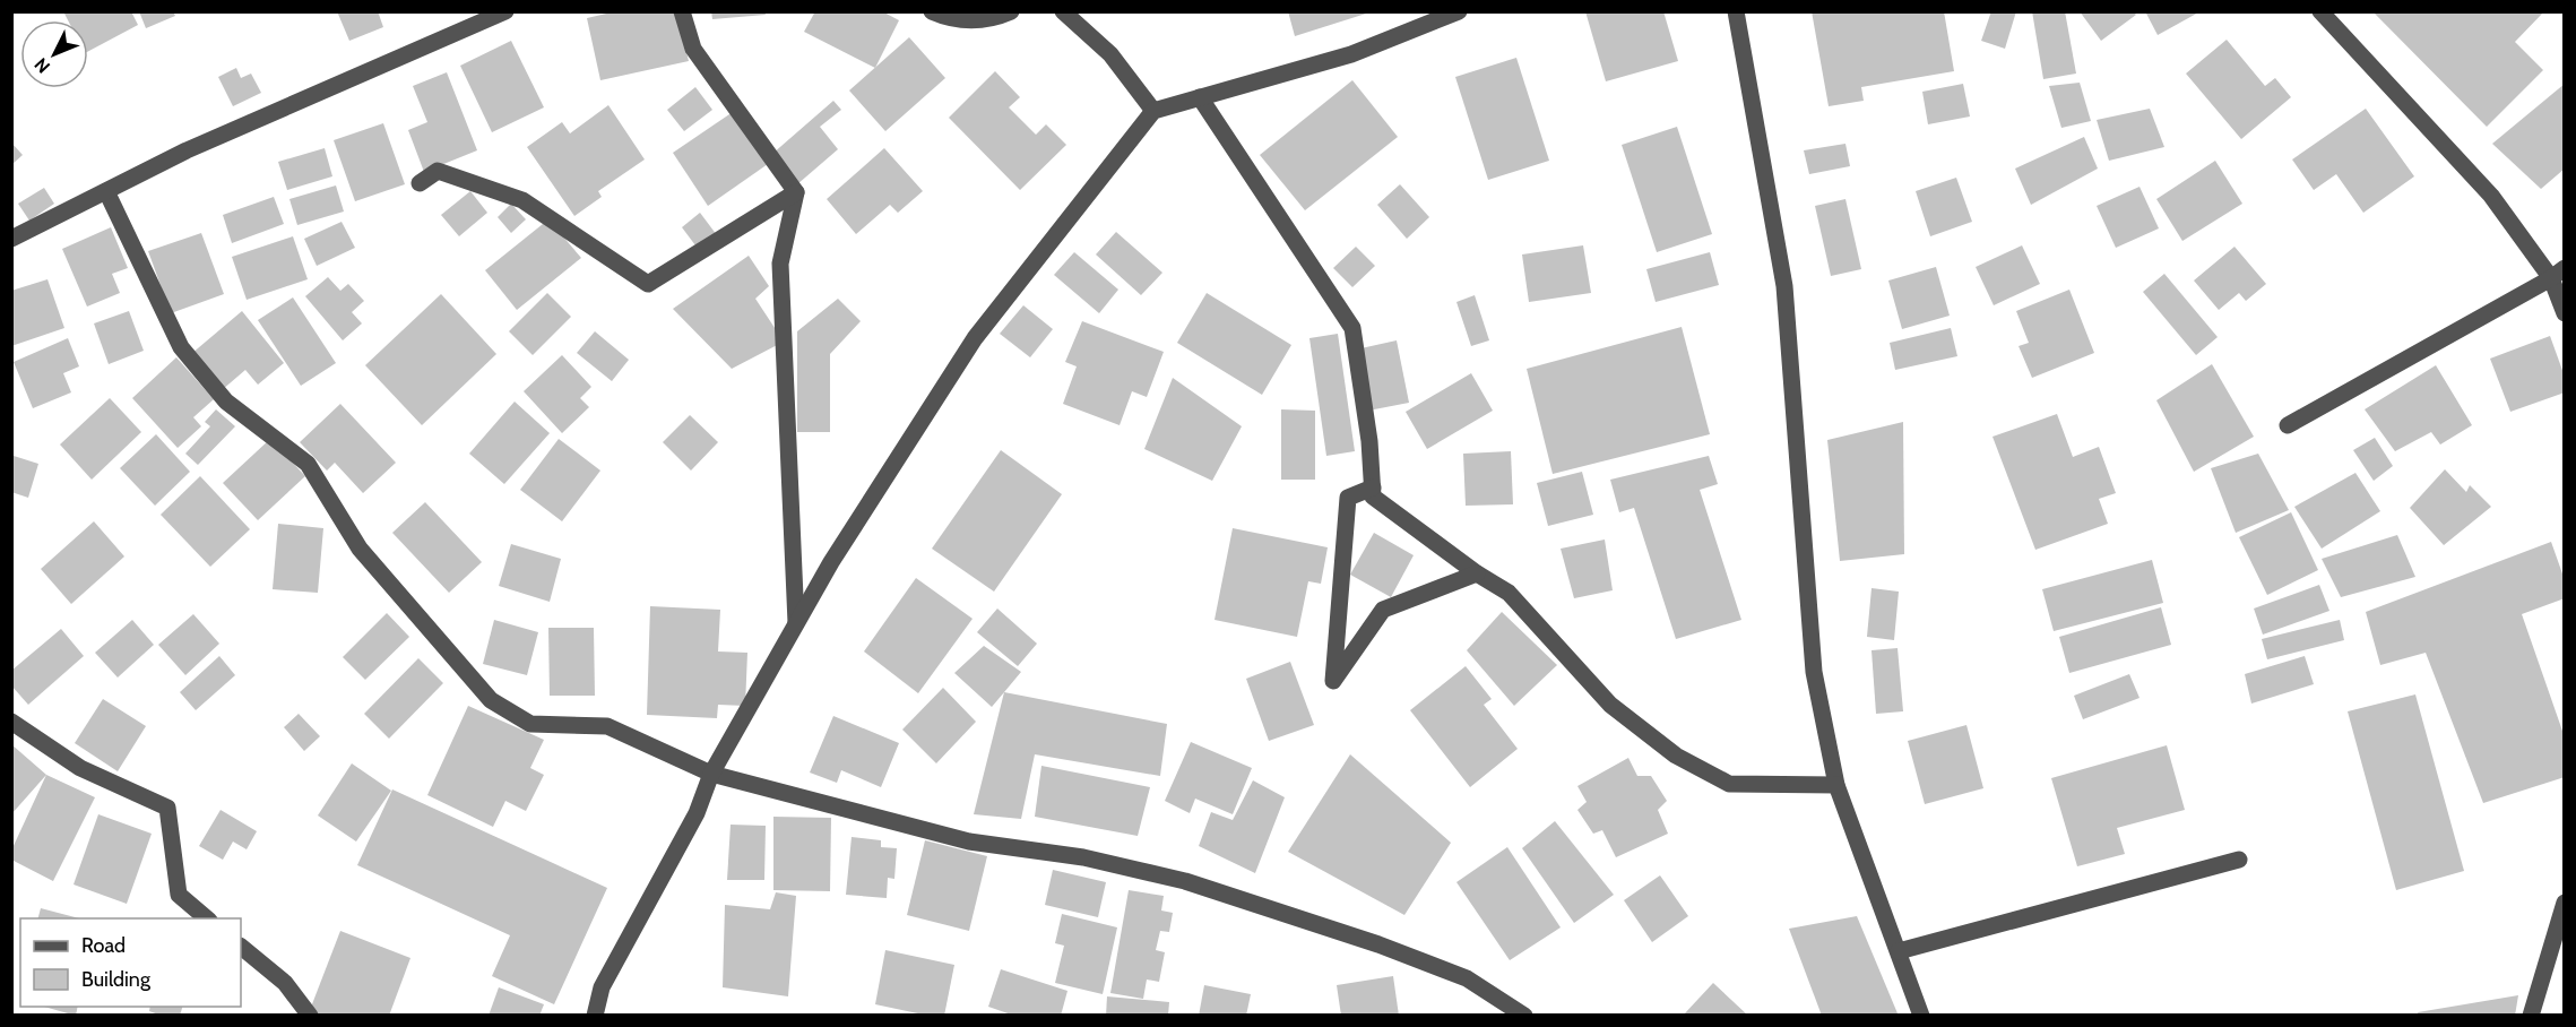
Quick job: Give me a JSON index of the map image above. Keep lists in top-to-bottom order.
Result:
{
  "legend": ["Road", "Building"],
  "north": "bottom left"
}
